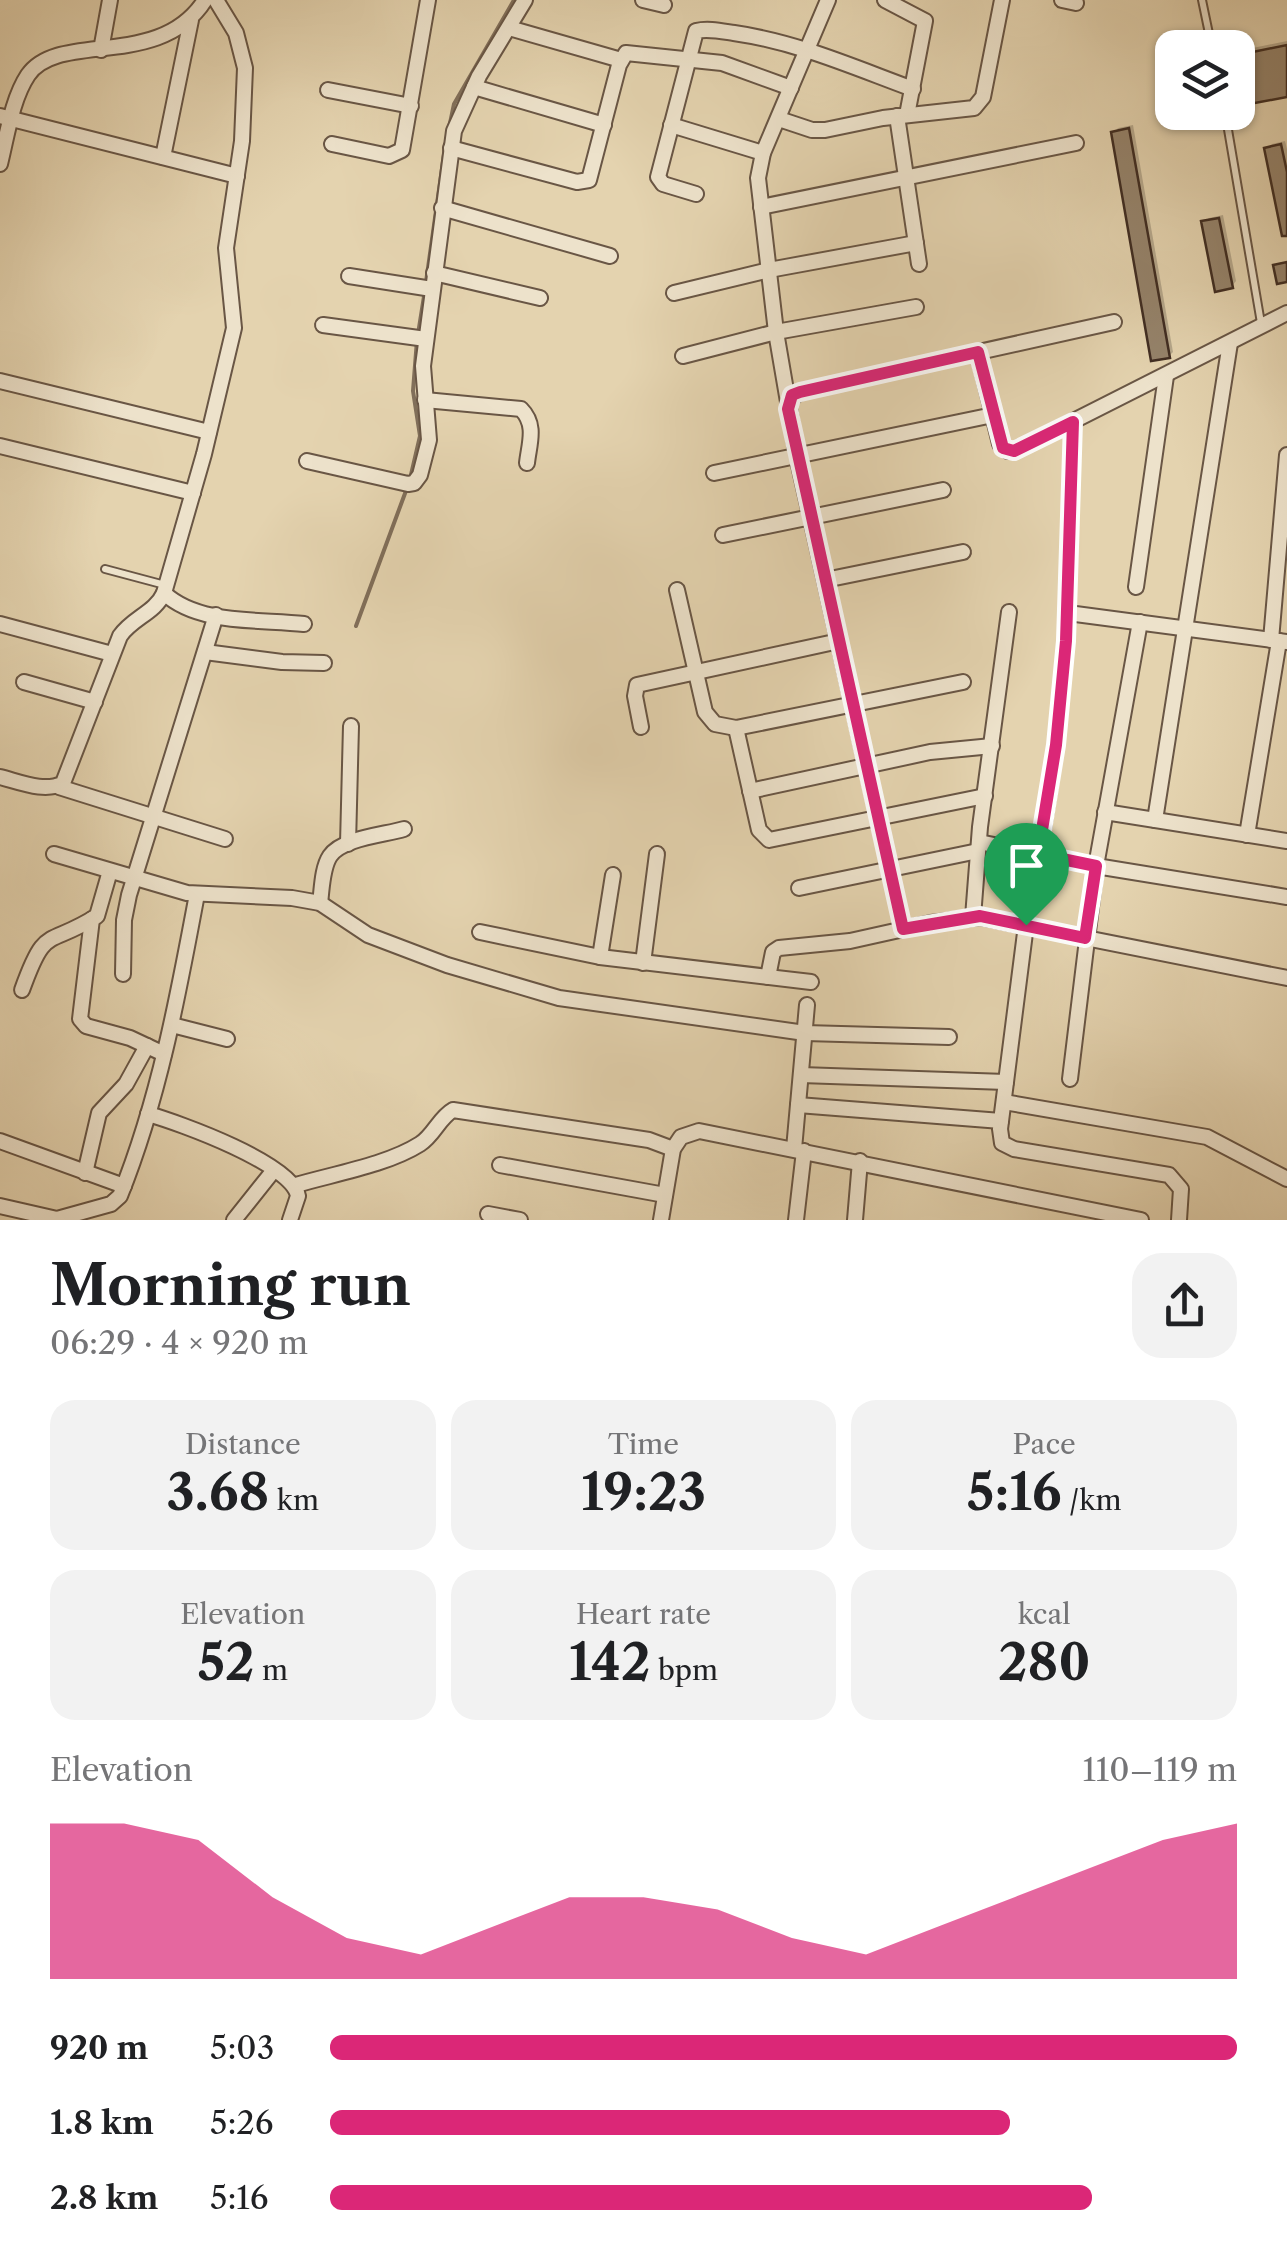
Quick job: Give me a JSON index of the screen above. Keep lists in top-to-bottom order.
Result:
{
  "page": {
    "heading": ["Morning run", "06:29 · 4 × 920 m"],
    "stats": [
      ["Distance", "3.68 km"],
      ["Time", "19:23"],
      ["Pace", "5:16 /km"],
      ["Elevation", "52 m"],
      ["Heart rate", "142 bpm"],
      ["kcal", "280"]
    ],
    "chart": ["Elevation", "110–119 m"],
    "list": [
      {
        "name": "920 m",
        "note": "5:03"
      },
      {
        "name": "1.8 km",
        "note": "5:26"
      },
      {
        "name": "2.8 km",
        "note": "5:16"
      }
    ]
  }
}
